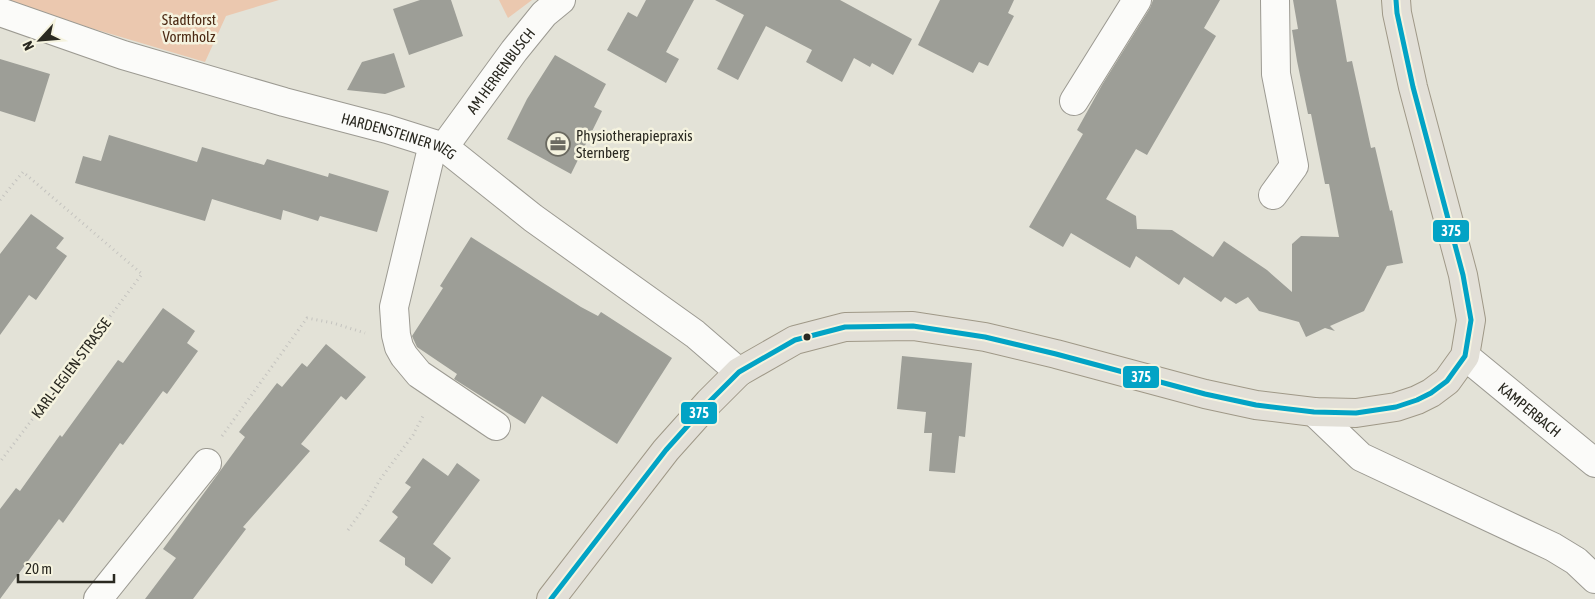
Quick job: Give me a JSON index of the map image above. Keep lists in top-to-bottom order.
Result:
{
  "streets": {
    "street": ["AM HERRENBUSCH", "HARDENSTEINER WEG", "KAMPERBACH"],
    "path": ["KARL-LEGIEN-STRASSE"]
  },
  "crossings": [
    ["AM HERRENBUSCH", "HARDENSTEINER WEG"]
  ],
  "parks": ["Stadtforst Vormholz"],
  "places": {
    "office": ["Physiotherapiepraxis Sternberg"]
  },
  "lines": ["transit line 375"],
  "scale_bar": "20 m",
  "north": "bottom left"
}
